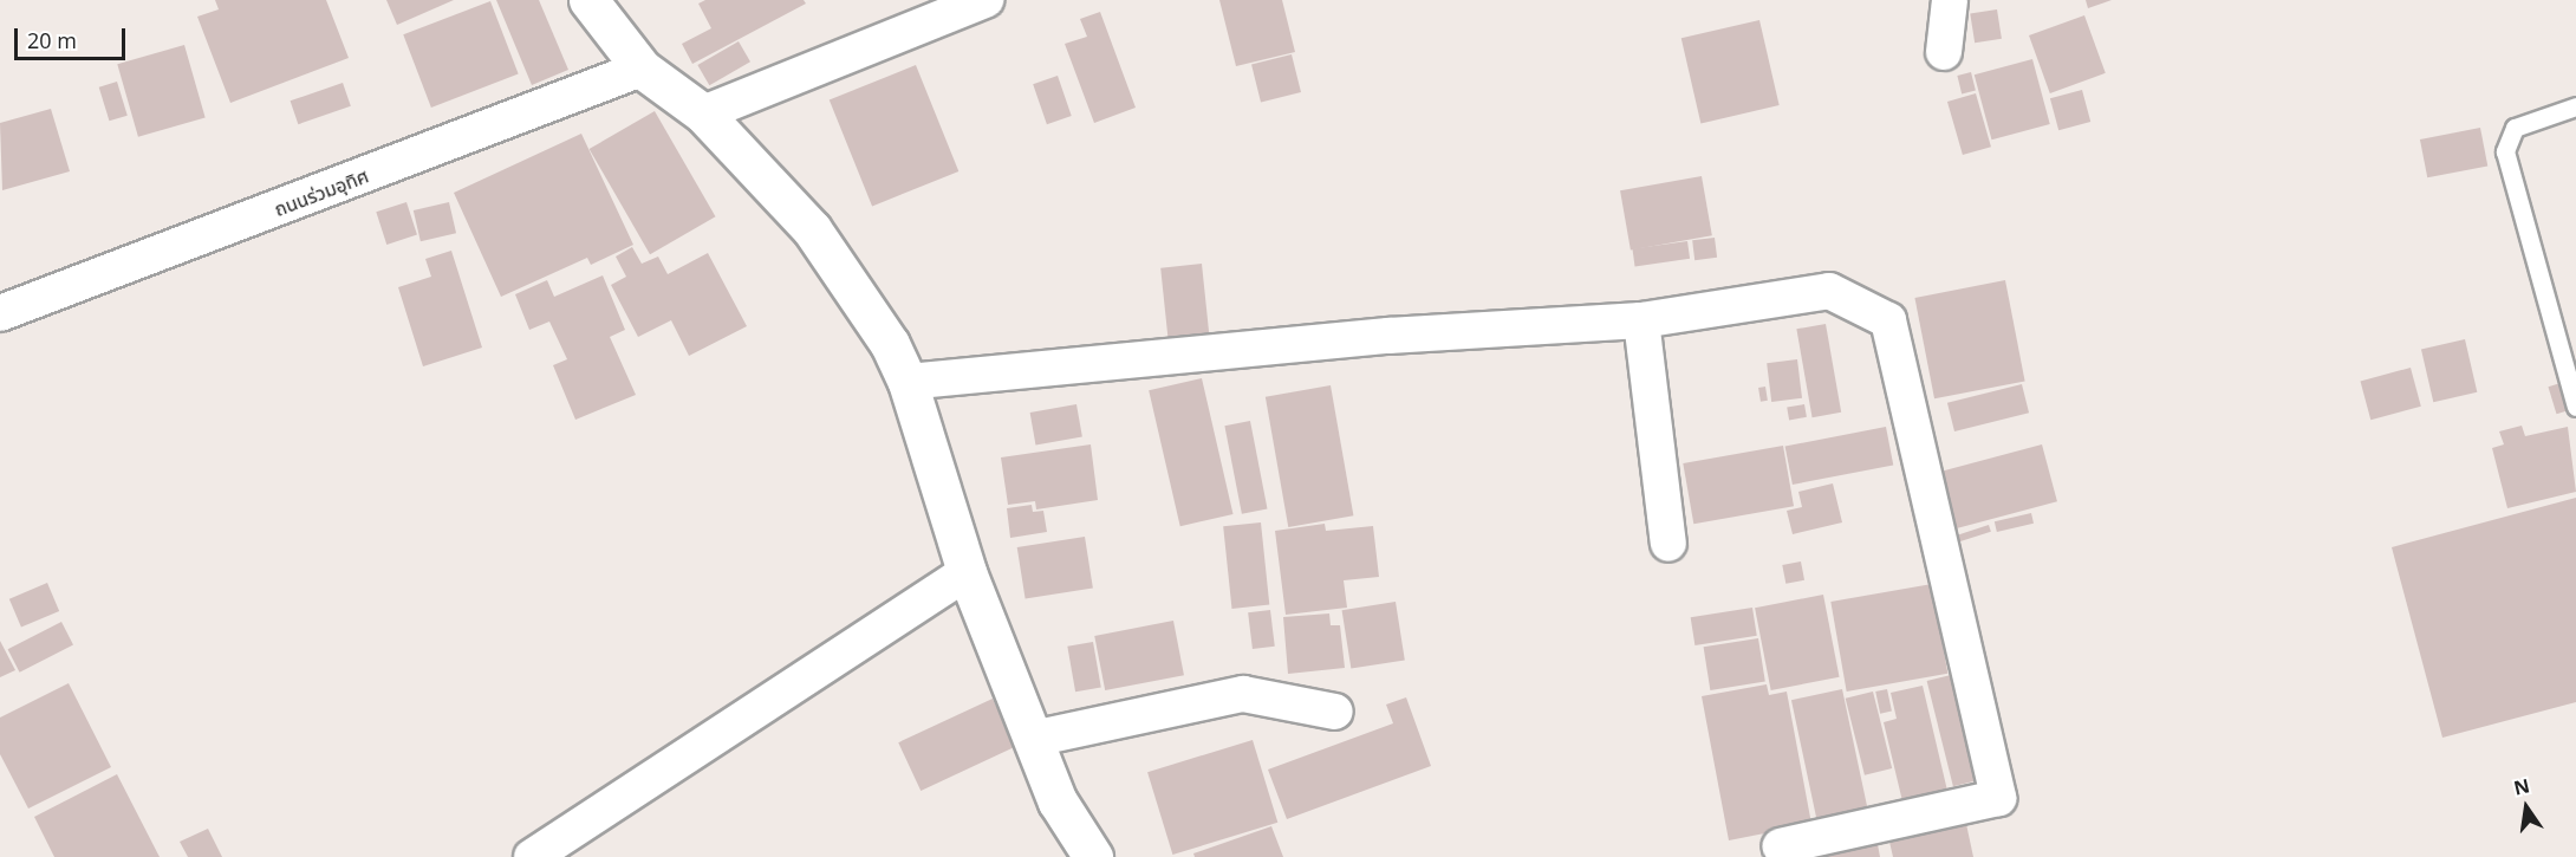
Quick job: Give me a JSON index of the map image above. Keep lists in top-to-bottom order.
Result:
{
  "streets": {
    "street": ["ถนนร่วมอุทิศ"]
  },
  "scale_bar": "20 m",
  "north": "top"
}
